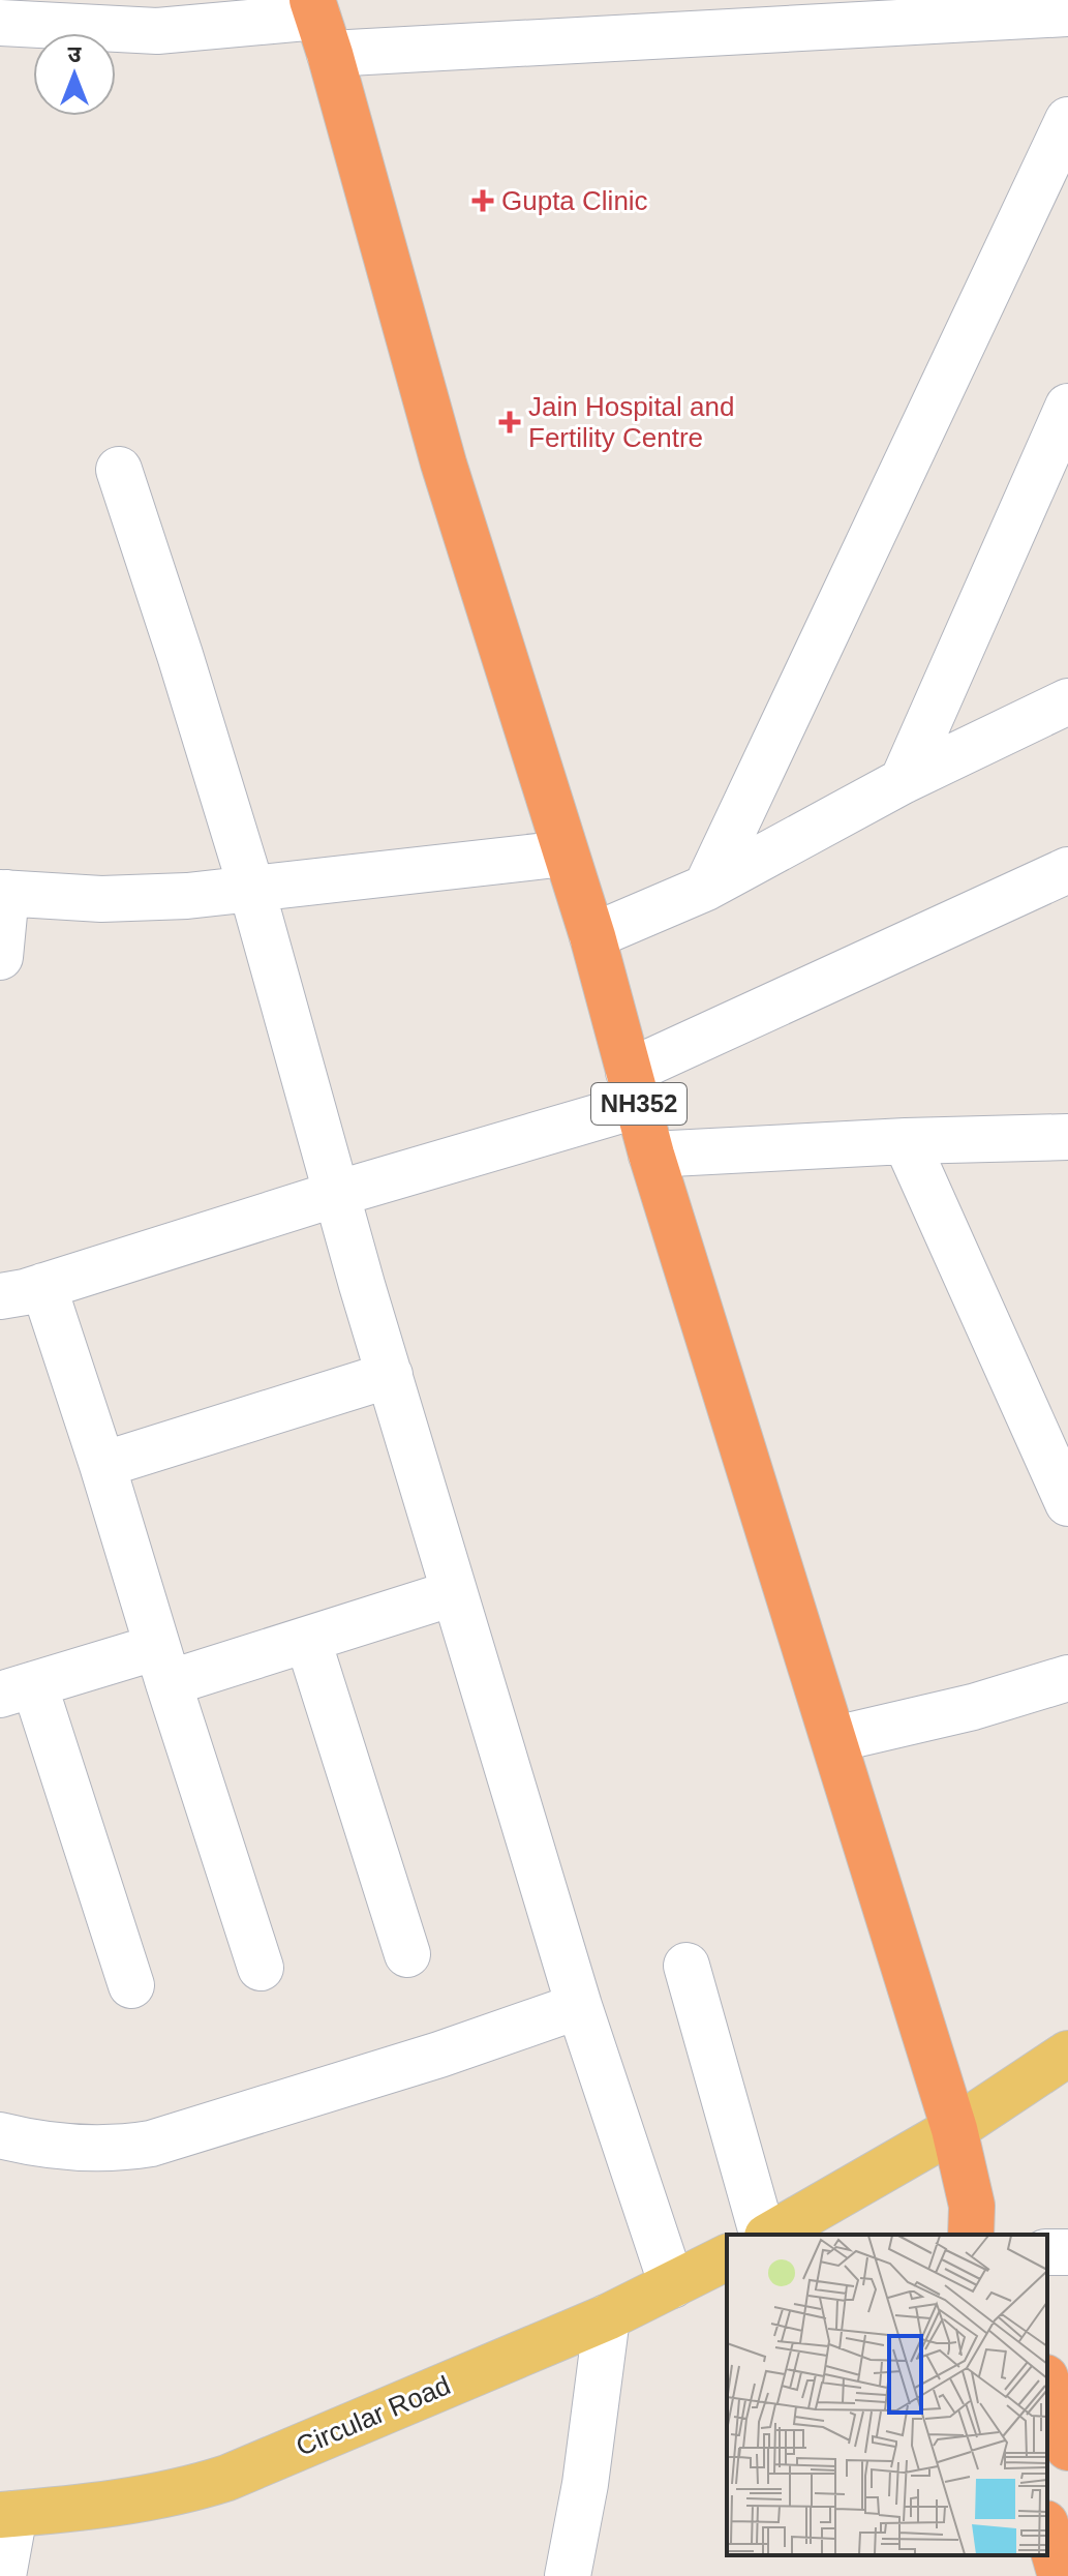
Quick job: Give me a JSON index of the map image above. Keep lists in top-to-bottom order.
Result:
{
  "streets": {
    "highway": ["NH352"],
    "main road": ["Circular Road"]
  },
  "places": {
    "health": ["Gupta Clinic", "Jain Hospital and Fertility Centre"]
  },
  "north": "top"
}
